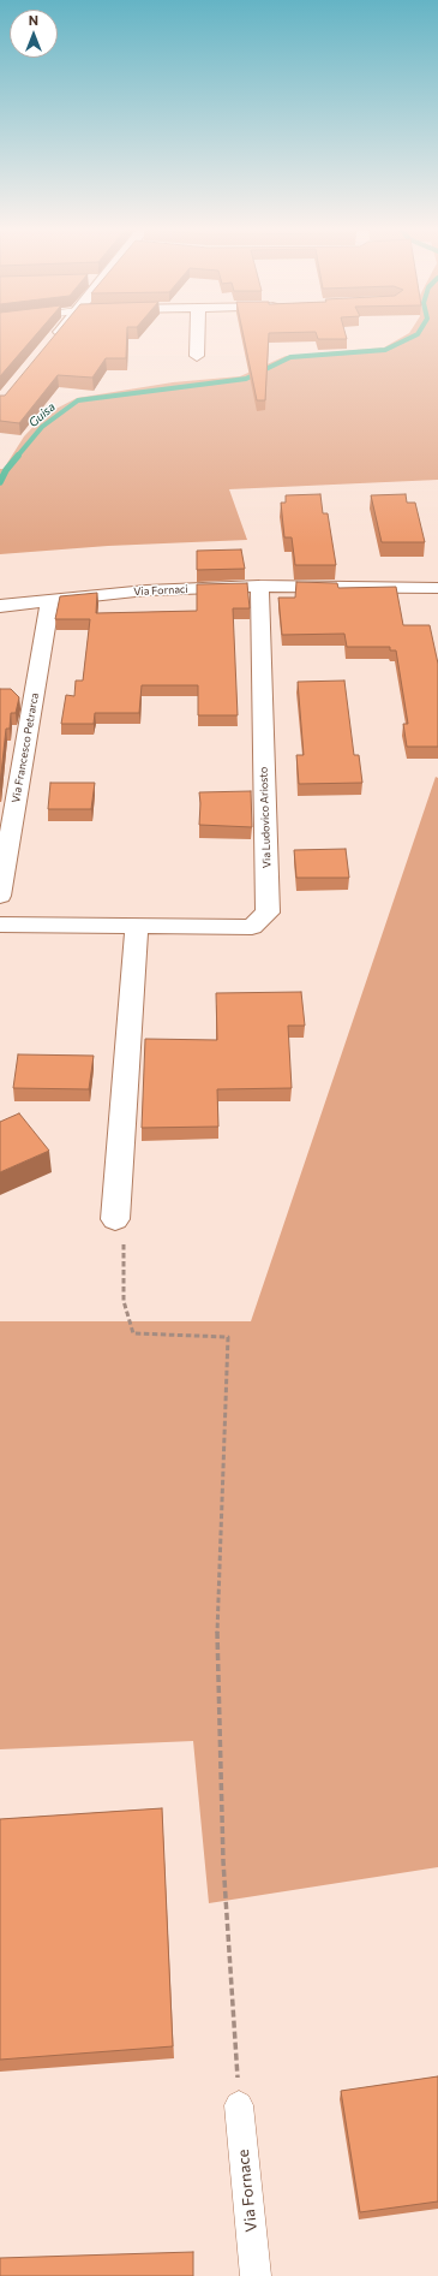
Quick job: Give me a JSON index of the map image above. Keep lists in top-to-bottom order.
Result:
{
  "streets": {
    "street": ["Via Fornaci", "Via Francesco Petrarca", "Via Ludovico Ariosto"],
    "lane": ["Via Fornace"]
  },
  "crossings": [
    ["Via Fornaci", "Via Francesco Petrarca"],
    ["Via Fornaci", "Via Ludovico Ariosto"]
  ],
  "water": ["Guisa"],
  "north": "top"
}
